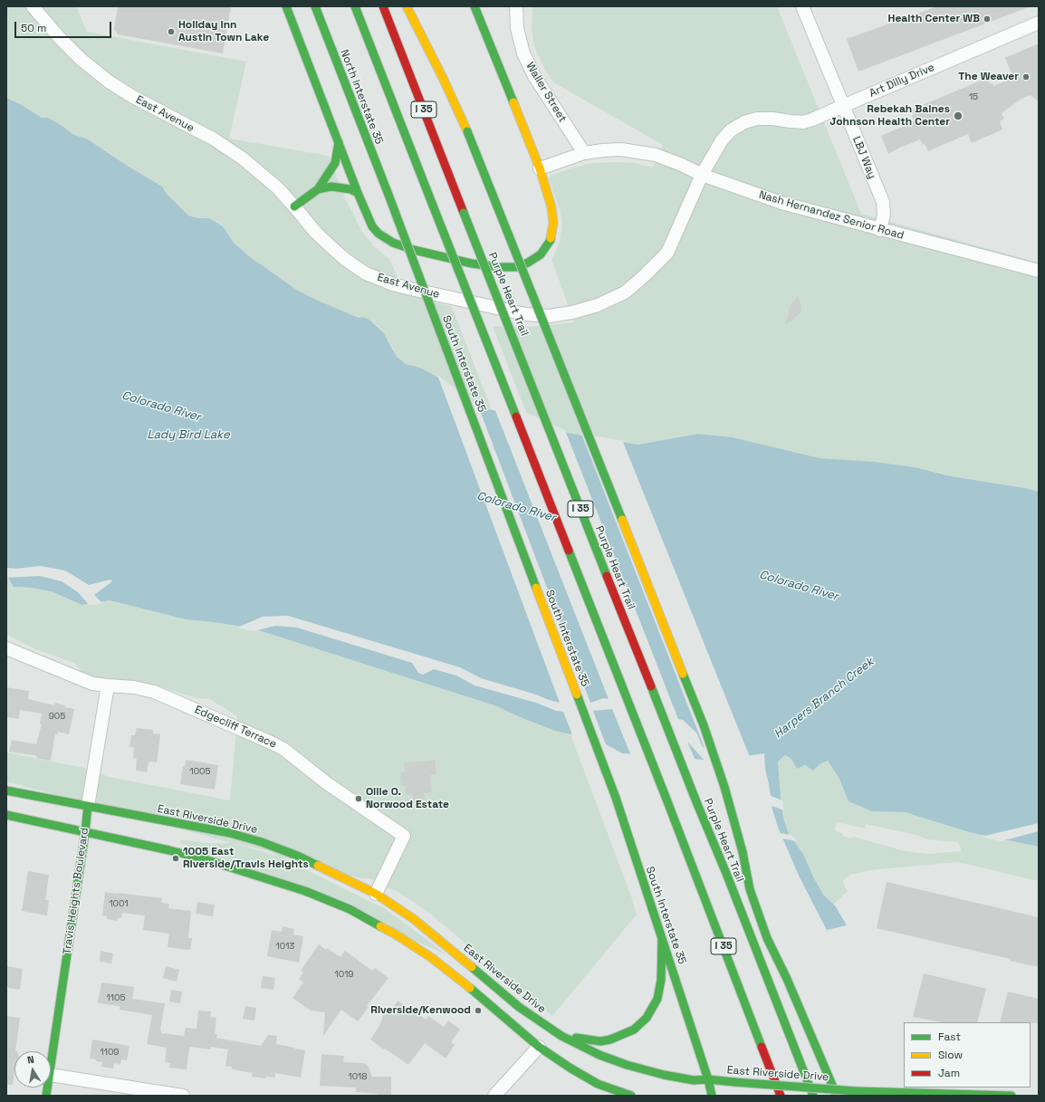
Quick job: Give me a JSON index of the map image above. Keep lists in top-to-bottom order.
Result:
{
  "streets": {
    "main road": [
      "North Interstate 35",
      "I 35",
      "Purple Heart Trail",
      "South Interstate 35",
      "East Riverside Drive",
      "Travis Heights Boulevard"
    ],
    "street": [
      "Art Dilly Drive",
      "Waller Street",
      "East Avenue",
      "LBJ Way",
      "Nash Hernandez Senior Road",
      "Edgecliff Terrace"
    ]
  },
  "crossings": [
    ["Art Dilly Drive", "East Avenue"],
    ["Art Dilly Drive", "LBJ Way"],
    ["Art Dilly Drive", "Nash Hernandez Senior Road"],
    ["Waller Street", "Nash Hernandez Senior Road"],
    ["North Interstate 35", "South Interstate 35"],
    ["East Avenue", "Nash Hernandez Senior Road"],
    ["LBJ Way", "Nash Hernandez Senior Road"],
    ["South Interstate 35", "East Riverside Drive"],
    ["Edgecliff Terrace", "East Riverside Drive"],
    ["Edgecliff Terrace", "Travis Heights Boulevard"],
    ["East Riverside Drive", "Travis Heights Boulevard"]
  ],
  "water": ["Colorado River", "Lady Bird Lake", "Harpers Branch Creek"],
  "places": [
    "Health Center WB",
    "Holiday Inn Austin Town Lake",
    "The Weaver",
    "Rebekah Baines Johnson Health Center",
    "Ollie O. Norwood Estate",
    "1005 East Riverside/Travis Heights",
    "Riverside/Kenwood"
  ],
  "house_numbers": [
    "15",
    "905",
    "1005",
    "1001",
    "1013",
    "1019",
    "1105",
    "1109",
    "1018"
  ],
  "legend": ["Fast", "Slow", "Jam"],
  "scale_bar": "50 m",
  "north": "top"
}
